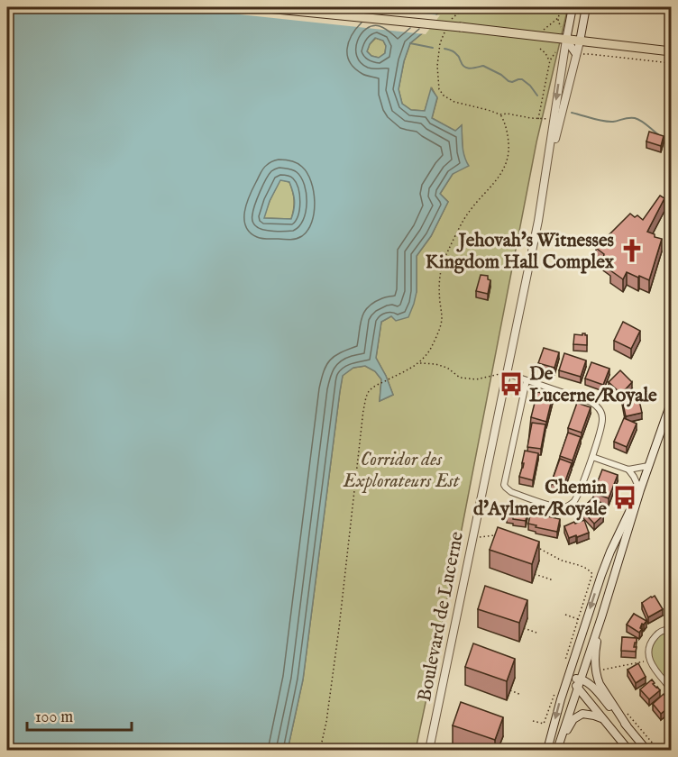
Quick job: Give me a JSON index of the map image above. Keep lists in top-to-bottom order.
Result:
{
  "streets": {
    "main road": ["Boulevard de Lucerne"]
  },
  "parks": ["Corridor des Explorateurs Est"],
  "places": {
    "church": ["Jehovah's Witnesses Kingdom Hall Complex"],
    "bus stop": ["De Lucerne/Royale", "Chemin d'Aylmer/Royale"]
  },
  "scale_bar": "100 m"
}
